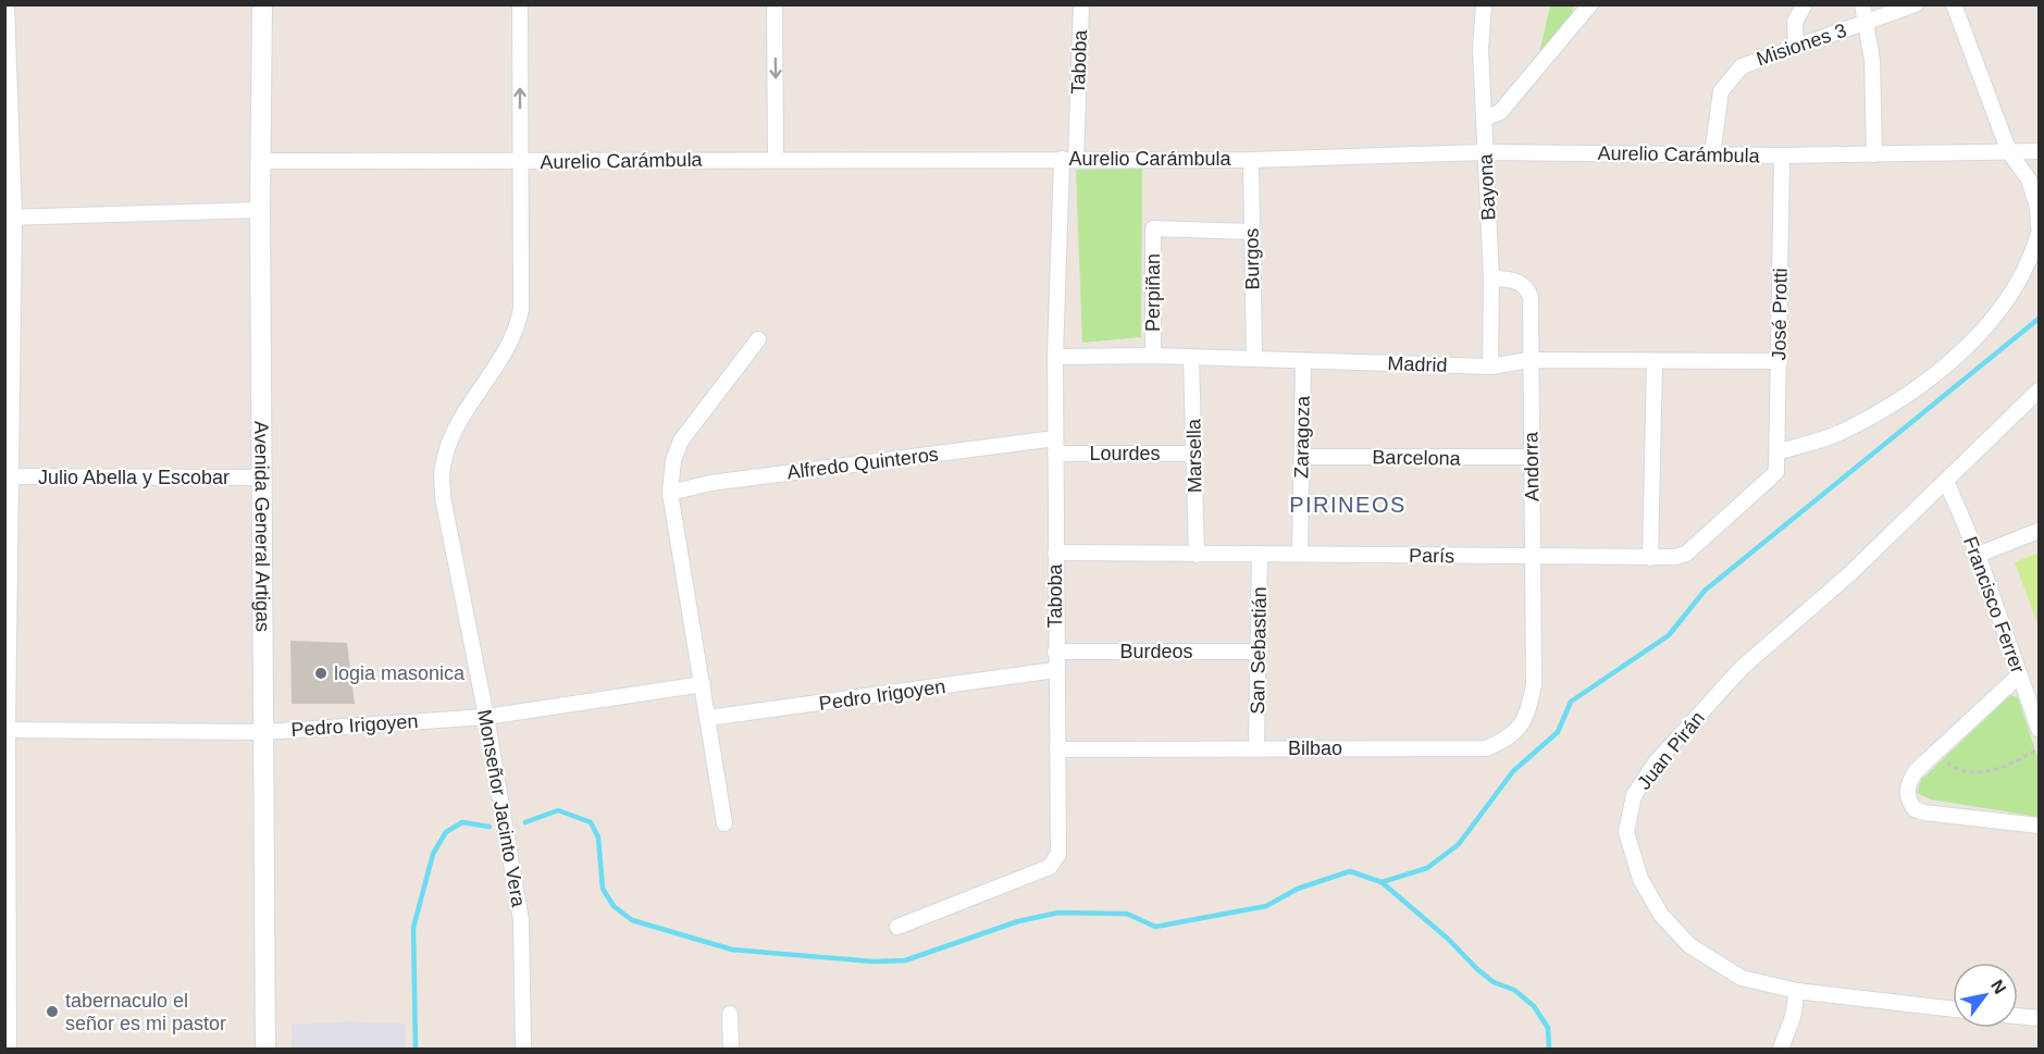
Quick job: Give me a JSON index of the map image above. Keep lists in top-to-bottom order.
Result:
{
  "streets": {
    "main road": ["Avenida General Artigas"],
    "street": [
      "Misiones 3",
      "Taboba",
      "Aurelio Carámbula",
      "Bayona",
      "Burgos",
      "Perpiñan",
      "José Protti",
      "Madrid",
      "Zaragoza",
      "Lourdes",
      "Marsella",
      "Barcelona",
      "Alfredo Quinteros",
      "Andorra",
      "Julio Abella y Escobar",
      "París",
      "Francisco Ferrer",
      "San Sebastián",
      "Burdeos",
      "Pedro Irigoyen",
      "Bilbao",
      "Juan Pirán",
      "Monseñor Jacinto Vera"
    ]
  },
  "crossings": [
    ["Misiones 3", "Aurelio Carámbula"],
    ["Taboba", "Aurelio Carámbula"],
    ["Taboba", "Madrid"],
    ["Taboba", "Lourdes"],
    ["Taboba", "Alfredo Quinteros"],
    ["Taboba", "París"],
    ["Taboba", "Burdeos"],
    ["Taboba", "Pedro Irigoyen"],
    ["Taboba", "Bilbao"],
    ["Aurelio Carámbula", "Bayona"],
    ["Aurelio Carámbula", "Burgos"],
    ["Aurelio Carámbula", "José Protti"],
    ["Aurelio Carámbula", "Avenida General Artigas"],
    ["Aurelio Carámbula", "Monseñor Jacinto Vera"],
    ["Bayona", "Madrid"],
    ["Bayona", "Andorra"],
    ["Burgos", "Perpiñan"],
    ["Burgos", "Madrid"],
    ["Perpiñan", "Madrid"],
    ["José Protti", "Madrid"],
    ["José Protti", "París"],
    ["Madrid", "Zaragoza"],
    ["Madrid", "Marsella"],
    ["Madrid", "Andorra"],
    ["Zaragoza", "Barcelona"],
    ["Zaragoza", "París"],
    ["Lourdes", "Marsella"],
    ["Marsella", "París"],
    ["Barcelona", "Andorra"],
    ["Andorra", "París"],
    ["Andorra", "Bilbao"],
    ["Julio Abella y Escobar", "Avenida General Artigas"],
    ["Avenida General Artigas", "Pedro Irigoyen"],
    ["París", "San Sebastián"],
    ["Francisco Ferrer", "Juan Pirán"],
    ["San Sebastián", "Burdeos"],
    ["San Sebastián", "Bilbao"],
    ["Pedro Irigoyen", "Monseñor Jacinto Vera"]
  ],
  "districts": ["PIRINEOS"],
  "places": ["logia masonica", "tabernaculo el señor es mi pastor"],
  "north": "top right"
}
